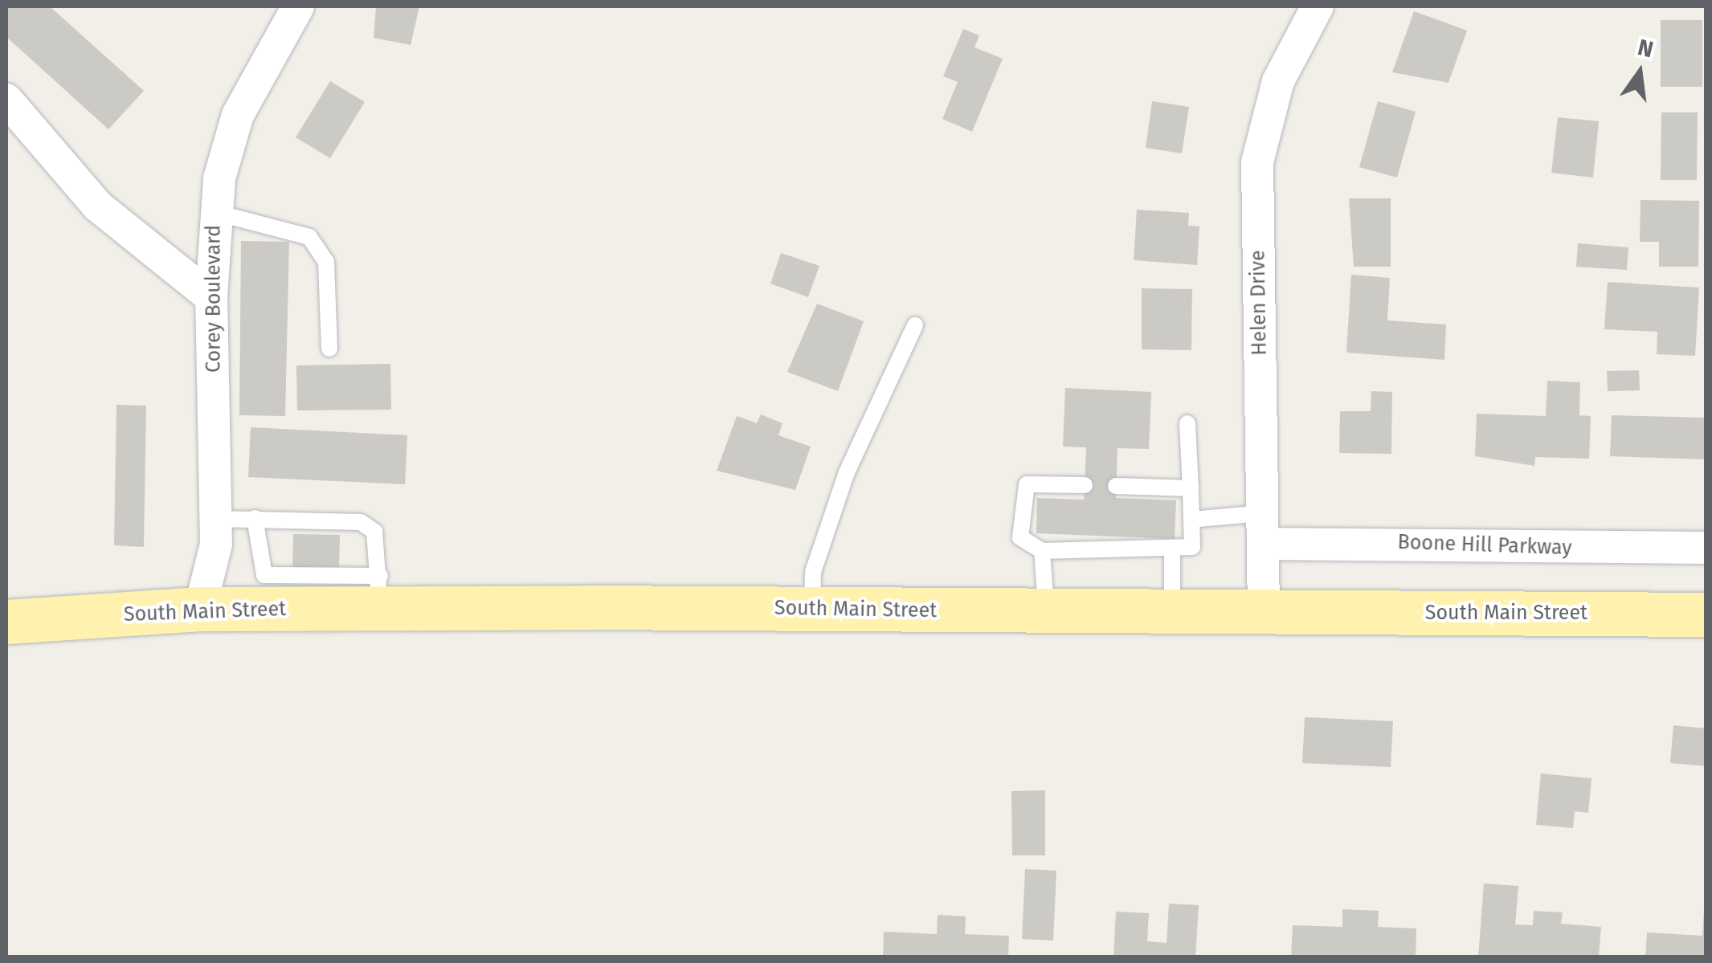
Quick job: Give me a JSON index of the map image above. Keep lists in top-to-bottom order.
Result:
{
  "streets": {
    "main road": ["South Main Street"],
    "street": ["Corey Boulevard", "Helen Drive", "Boone Hill Parkway"]
  },
  "crossings": [
    ["Corey Boulevard", "South Main Street"],
    ["Helen Drive", "Boone Hill Parkway"],
    ["Helen Drive", "South Main Street"]
  ],
  "north": "top"
}
